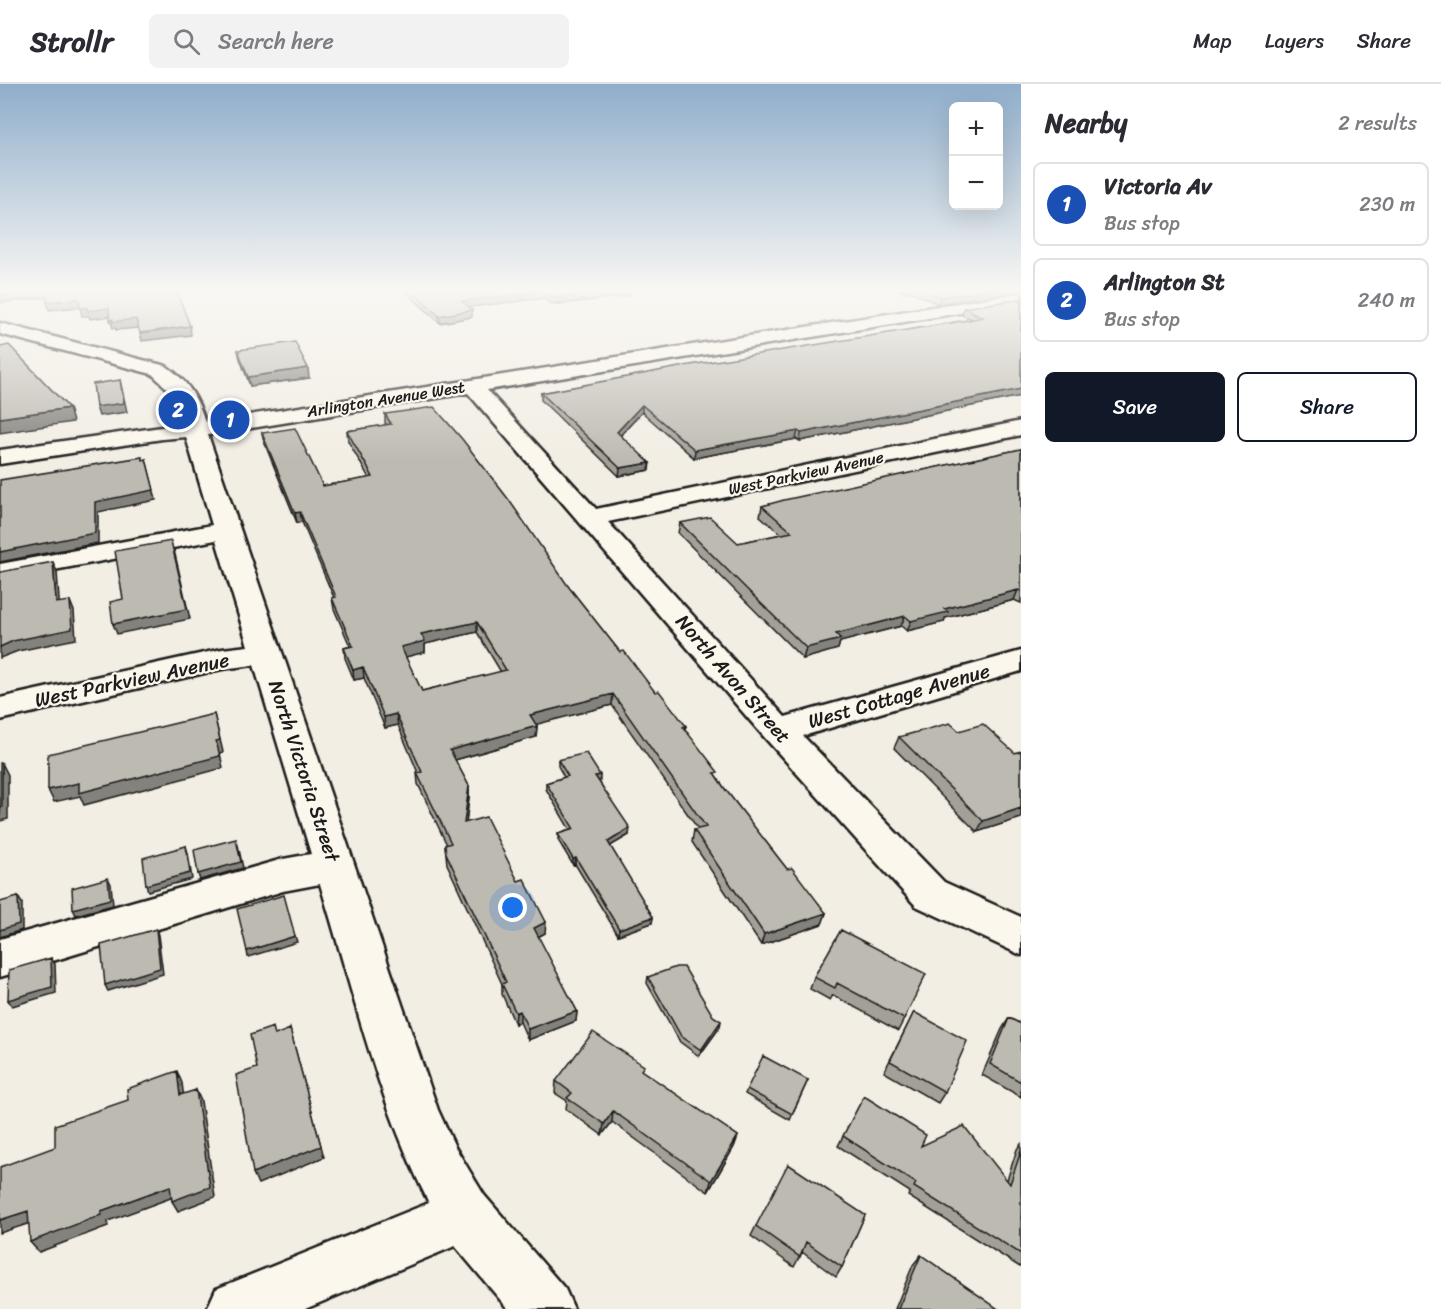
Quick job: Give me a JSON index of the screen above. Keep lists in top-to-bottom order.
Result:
{
  "streets": {
    "street": [
      "Arlington Avenue West",
      "West Parkview Avenue",
      "North Avon Street",
      "West Cottage Avenue",
      "North Victoria Street"
    ]
  },
  "crossings": [
    ["Arlington Avenue West", "North Avon Street"],
    ["Arlington Avenue West", "North Victoria Street"],
    ["West Parkview Avenue", "North Avon Street"],
    ["West Parkview Avenue", "North Victoria Street"],
    ["North Avon Street", "West Cottage Avenue"]
  ],
  "page": {
    "header": "Strollr",
    "search": "Search here",
    "nav": ["Map", "Layers", "Share"],
    "heading": ["Nearby", "2 results"],
    "map_buttons": ["+", "−"],
    "list": [
      {
        "mark": "1",
        "name": "Victoria Av",
        "note": "Bus stop",
        "value": "230 m"
      },
      {
        "mark": "2",
        "name": "Arlington St",
        "note": "Bus stop",
        "value": "240 m"
      }
    ],
    "buttons": ["Save", "Share"],
    "pins": ["2", "1"]
  }
}
